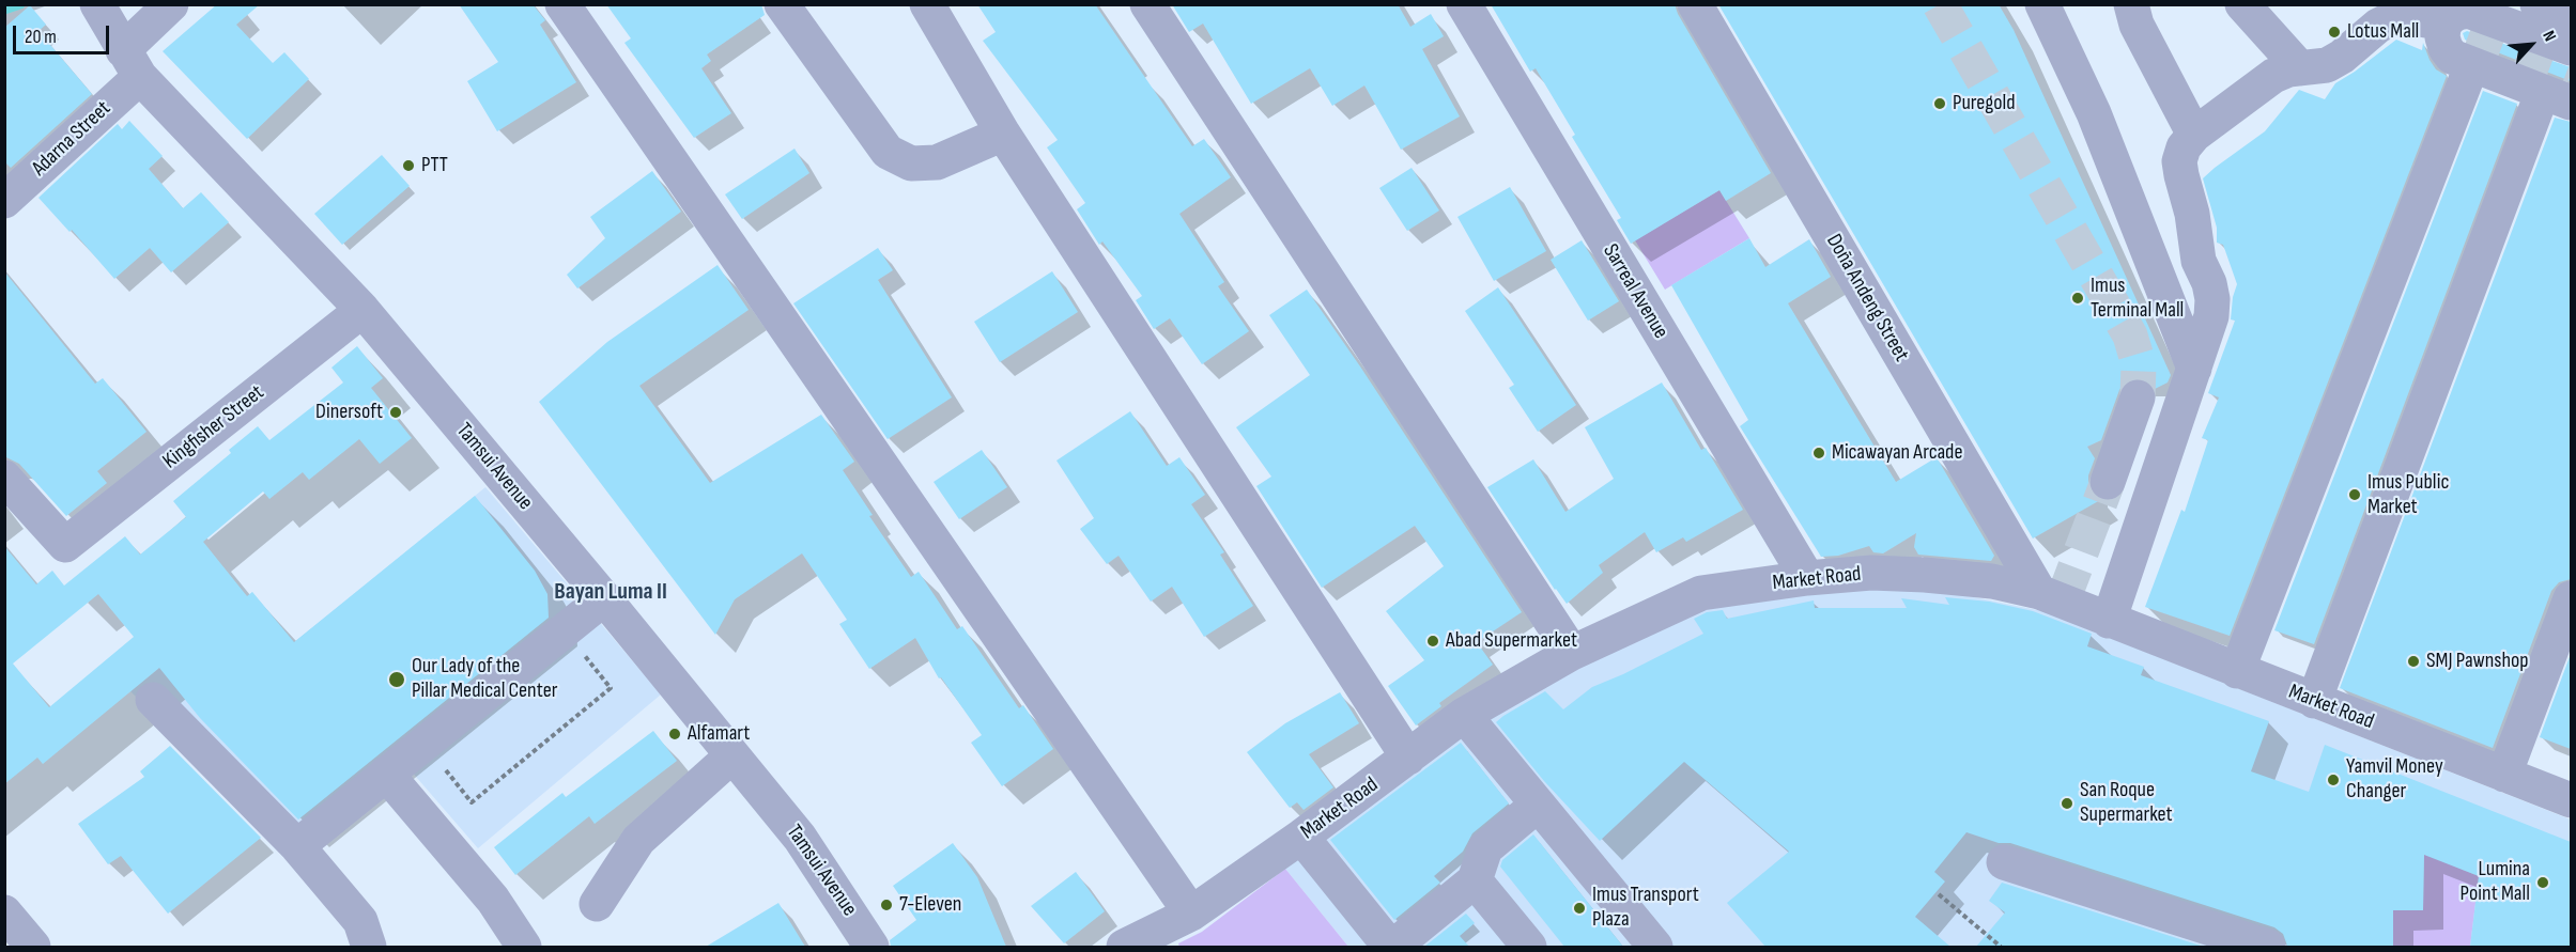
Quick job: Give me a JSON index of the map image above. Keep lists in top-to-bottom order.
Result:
{
  "streets": {
    "street": [
      "Adarna Street",
      "Sarreal Avenue",
      "Doña Andeng Street",
      "Kingfisher Street",
      "Tamsui Avenue",
      "Market Road"
    ]
  },
  "crossings": [
    ["Adarna Street", "Tamsui Avenue"],
    ["Sarreal Avenue", "Market Road"],
    ["Doña Andeng Street", "Market Road"],
    ["Kingfisher Street", "Tamsui Avenue"]
  ],
  "districts": ["Bayan Luma II"],
  "places": [
    "Lotus Mall",
    "Puregold",
    "PTT",
    "Imus Terminal Mall",
    "Dinersoft",
    "Micawayan Arcade",
    "Imus Public Market",
    "Abad Supermarket",
    "SMJ Pawnshop",
    "Our Lady of the Pillar Medical Center",
    "Alfamart",
    "Yamvil Money Changer",
    "San Roque Supermarket",
    "Lumina Point Mall",
    "7-Eleven",
    "Imus Transport Plaza"
  ],
  "scale_bar": "20 m",
  "north": "top right"
}
